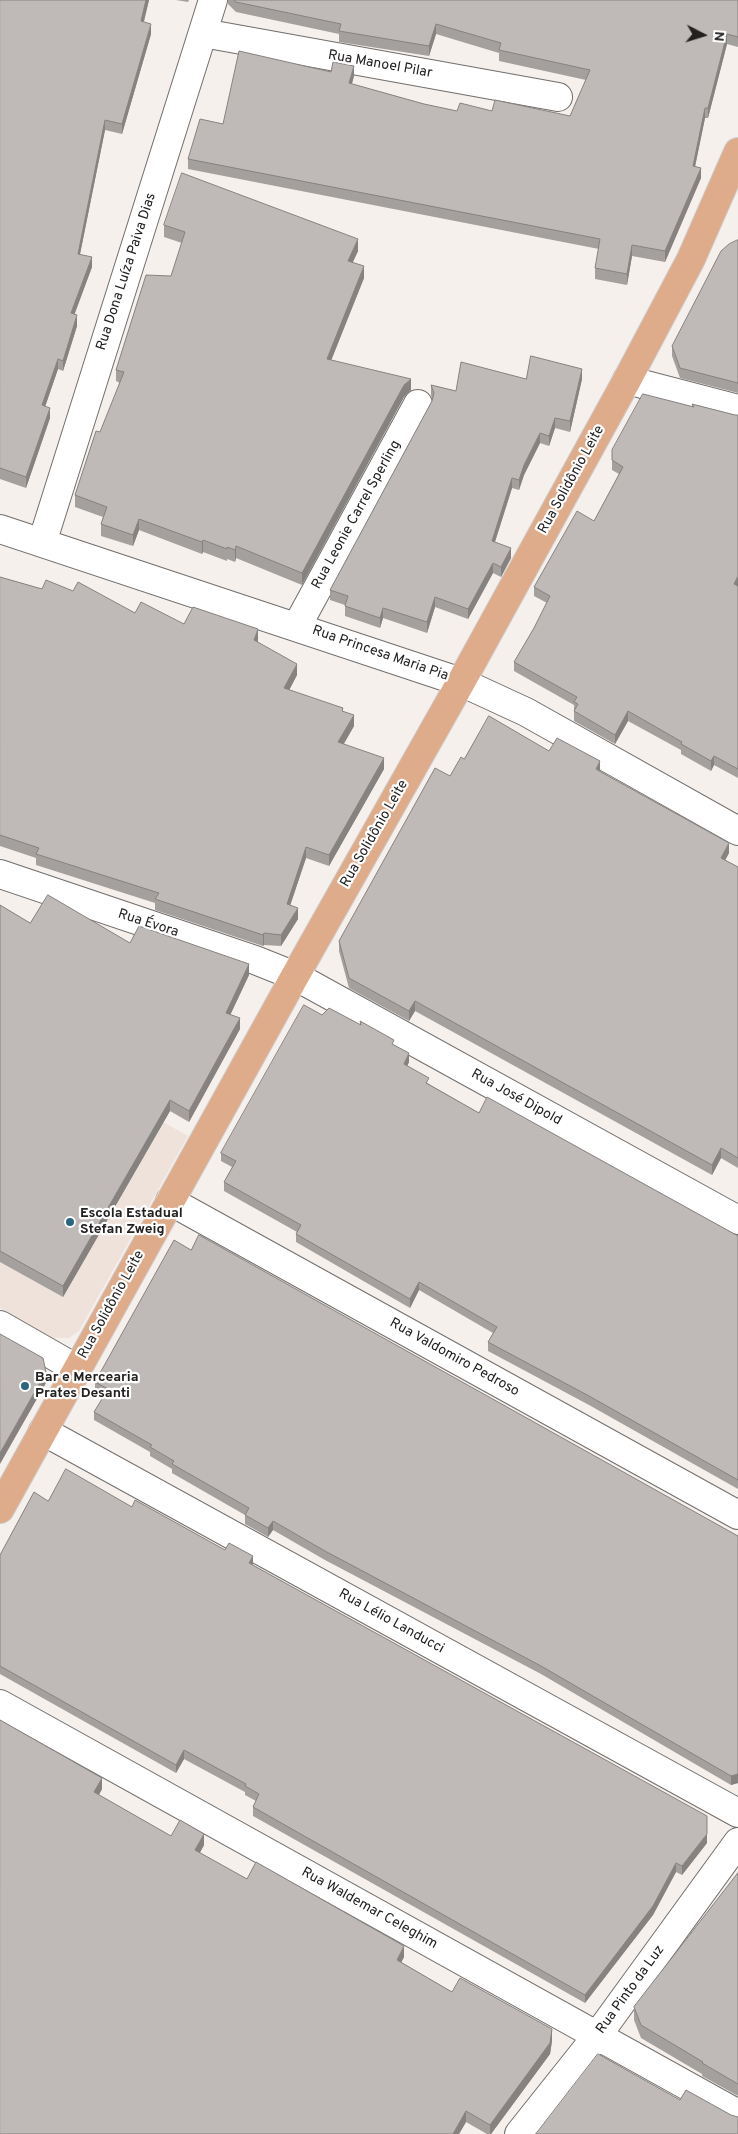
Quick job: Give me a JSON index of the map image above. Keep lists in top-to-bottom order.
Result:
{
  "streets": {
    "main road": ["Rua Solidônio Leite"],
    "street": [
      "Rua Manoel Pilar",
      "Rua Dona Luíza Paiva Dias",
      "Rua Leonie Carrel Sperling",
      "Rua Princesa Maria Pia",
      "Rua Évora",
      "Rua José Dipold",
      "Rua Valdomiro Pedroso",
      "Rua Lélio Landucci",
      "Rua Waldemar Celeghim",
      "Rua Pinto da Luz"
    ]
  },
  "crossings": [
    ["Rua Manoel Pilar", "Rua Dona Luíza Paiva Dias"],
    ["Rua Dona Luíza Paiva Dias", "Rua Princesa Maria Pia"],
    ["Rua Solidônio Leite", "Rua Princesa Maria Pia"],
    ["Rua Solidônio Leite", "Rua Évora"],
    ["Rua Solidônio Leite", "Rua José Dipold"],
    ["Rua Solidônio Leite", "Rua Valdomiro Pedroso"],
    ["Rua Solidônio Leite", "Rua Lélio Landucci"],
    ["Rua Leonie Carrel Sperling", "Rua Princesa Maria Pia"],
    ["Rua Évora", "Rua José Dipold"],
    ["Rua Waldemar Celeghim", "Rua Pinto da Luz"]
  ],
  "places": ["Escola Estadual Stefan Zweig", "Bar e Mercearia Prates Desanti"],
  "north": "right"
}
